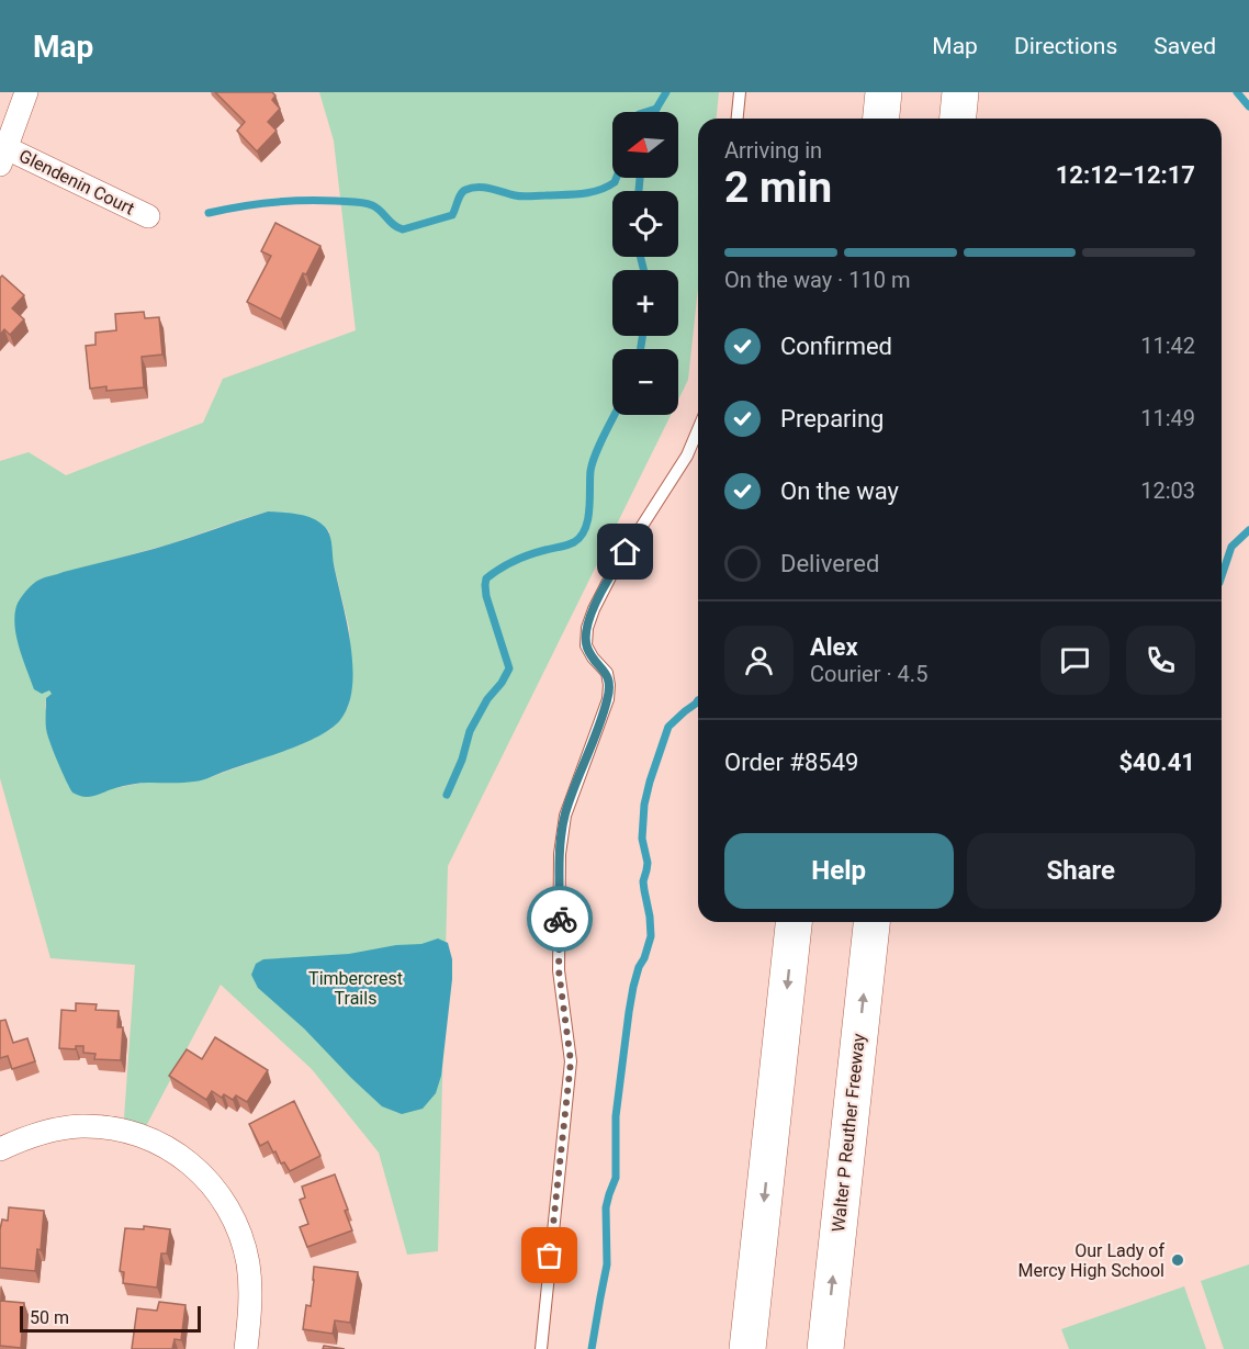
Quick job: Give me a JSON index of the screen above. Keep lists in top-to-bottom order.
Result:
{
  "streets": {
    "highway": ["Walter P Reuther Freeway"],
    "street": ["Glendenin Court"]
  },
  "parks": ["Timbercrest Trails"],
  "places": ["Our Lady of Mercy High School"],
  "scale_bar": "50 m",
  "north": "left",
  "page": {
    "header": "Map",
    "nav": ["Map", "Directions", "Saved"],
    "map_buttons": ["+", "−"],
    "heading": ["2 min", "Arriving in", "12:12–12:17"],
    "panel": [
      "Alex",
      "Courier · 4.5",
      "Order #8549",
      "$40.41"
    ],
    "bar": "On the way · 110 m",
    "list": [
      ["Confirmed", "11:42"],
      ["Preparing", "11:49"],
      ["On the way", "12:03"],
      "Delivered"
    ],
    "buttons": ["Help", "Share"],
    "scale": "50 m"
  }
}
